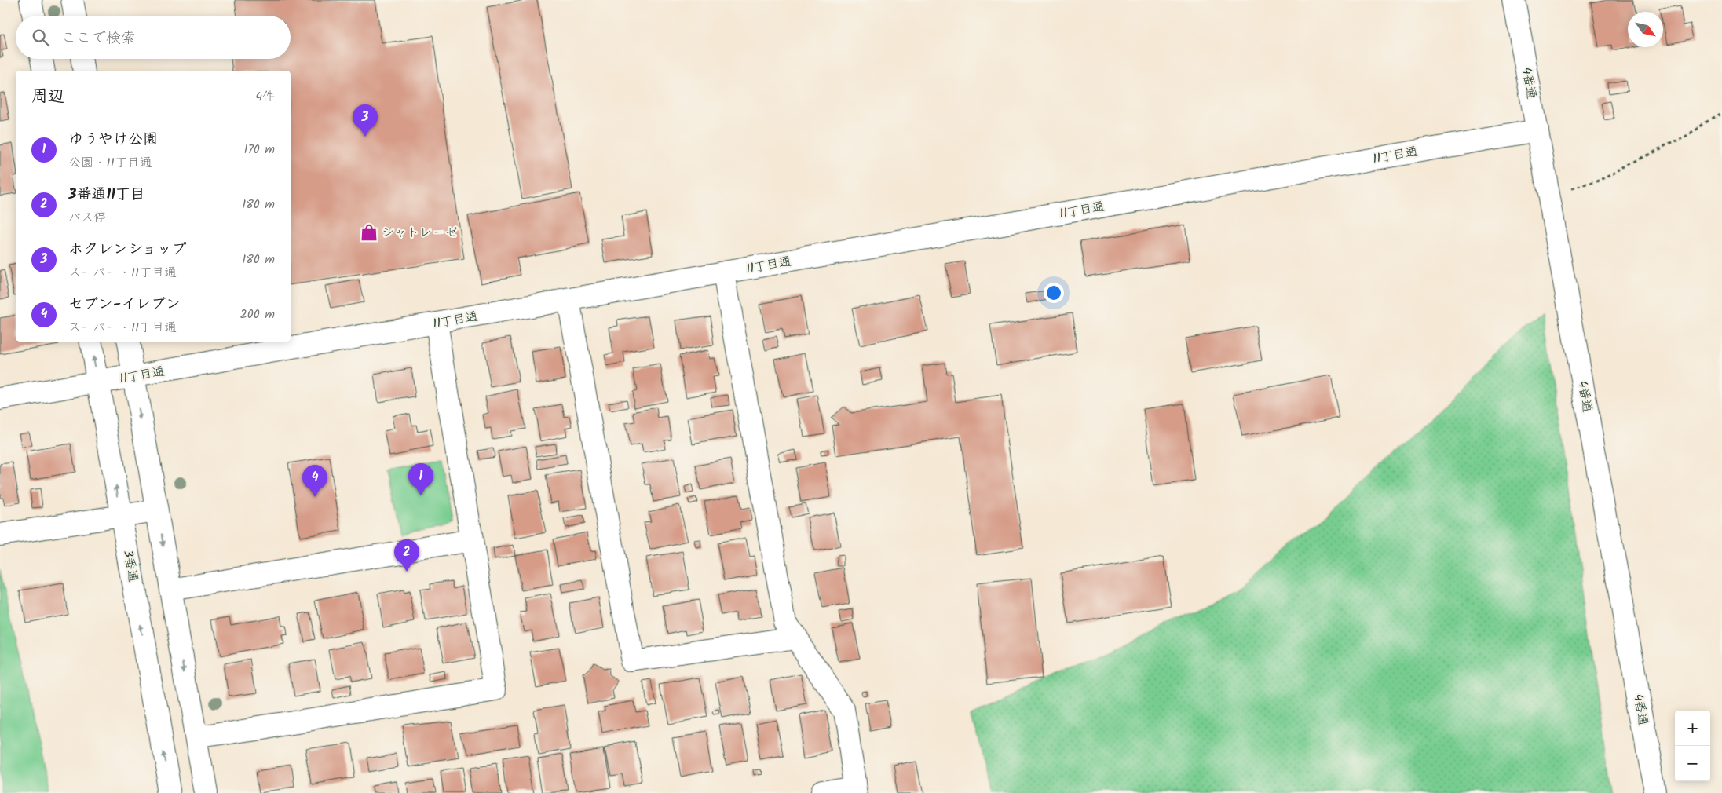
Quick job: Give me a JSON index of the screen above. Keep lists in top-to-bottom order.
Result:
{
  "streets": {
    "street": ["4番通", "11丁目通", "3番通"]
  },
  "crossings": [
    ["4番通", "11丁目通"],
    ["11丁目通", "3番通"]
  ],
  "places": {
    "shop": ["シャトレーゼ"]
  },
  "north": "bottom right",
  "page": {
    "search": "ここで検索",
    "heading": ["周辺", "4件"],
    "pins": [
      "3",
      "1",
      "4",
      "2"
    ],
    "list": [
      {
        "mark": "1",
        "name": "ゆうやけ公園",
        "note": "公園 · 11丁目通",
        "value": "170 m"
      },
      {
        "mark": "2",
        "name": "3番通11丁目",
        "note": "バス停",
        "value": "180 m"
      },
      {
        "mark": "3",
        "name": "ホクレンショップ",
        "note": "スーパー · 11丁目通",
        "value": "180 m"
      },
      {
        "mark": "4",
        "name": "セブン-イレブン",
        "note": "スーパー · 11丁目通",
        "value": "200 m"
      }
    ],
    "map_buttons": ["+", "−"]
  }
}
